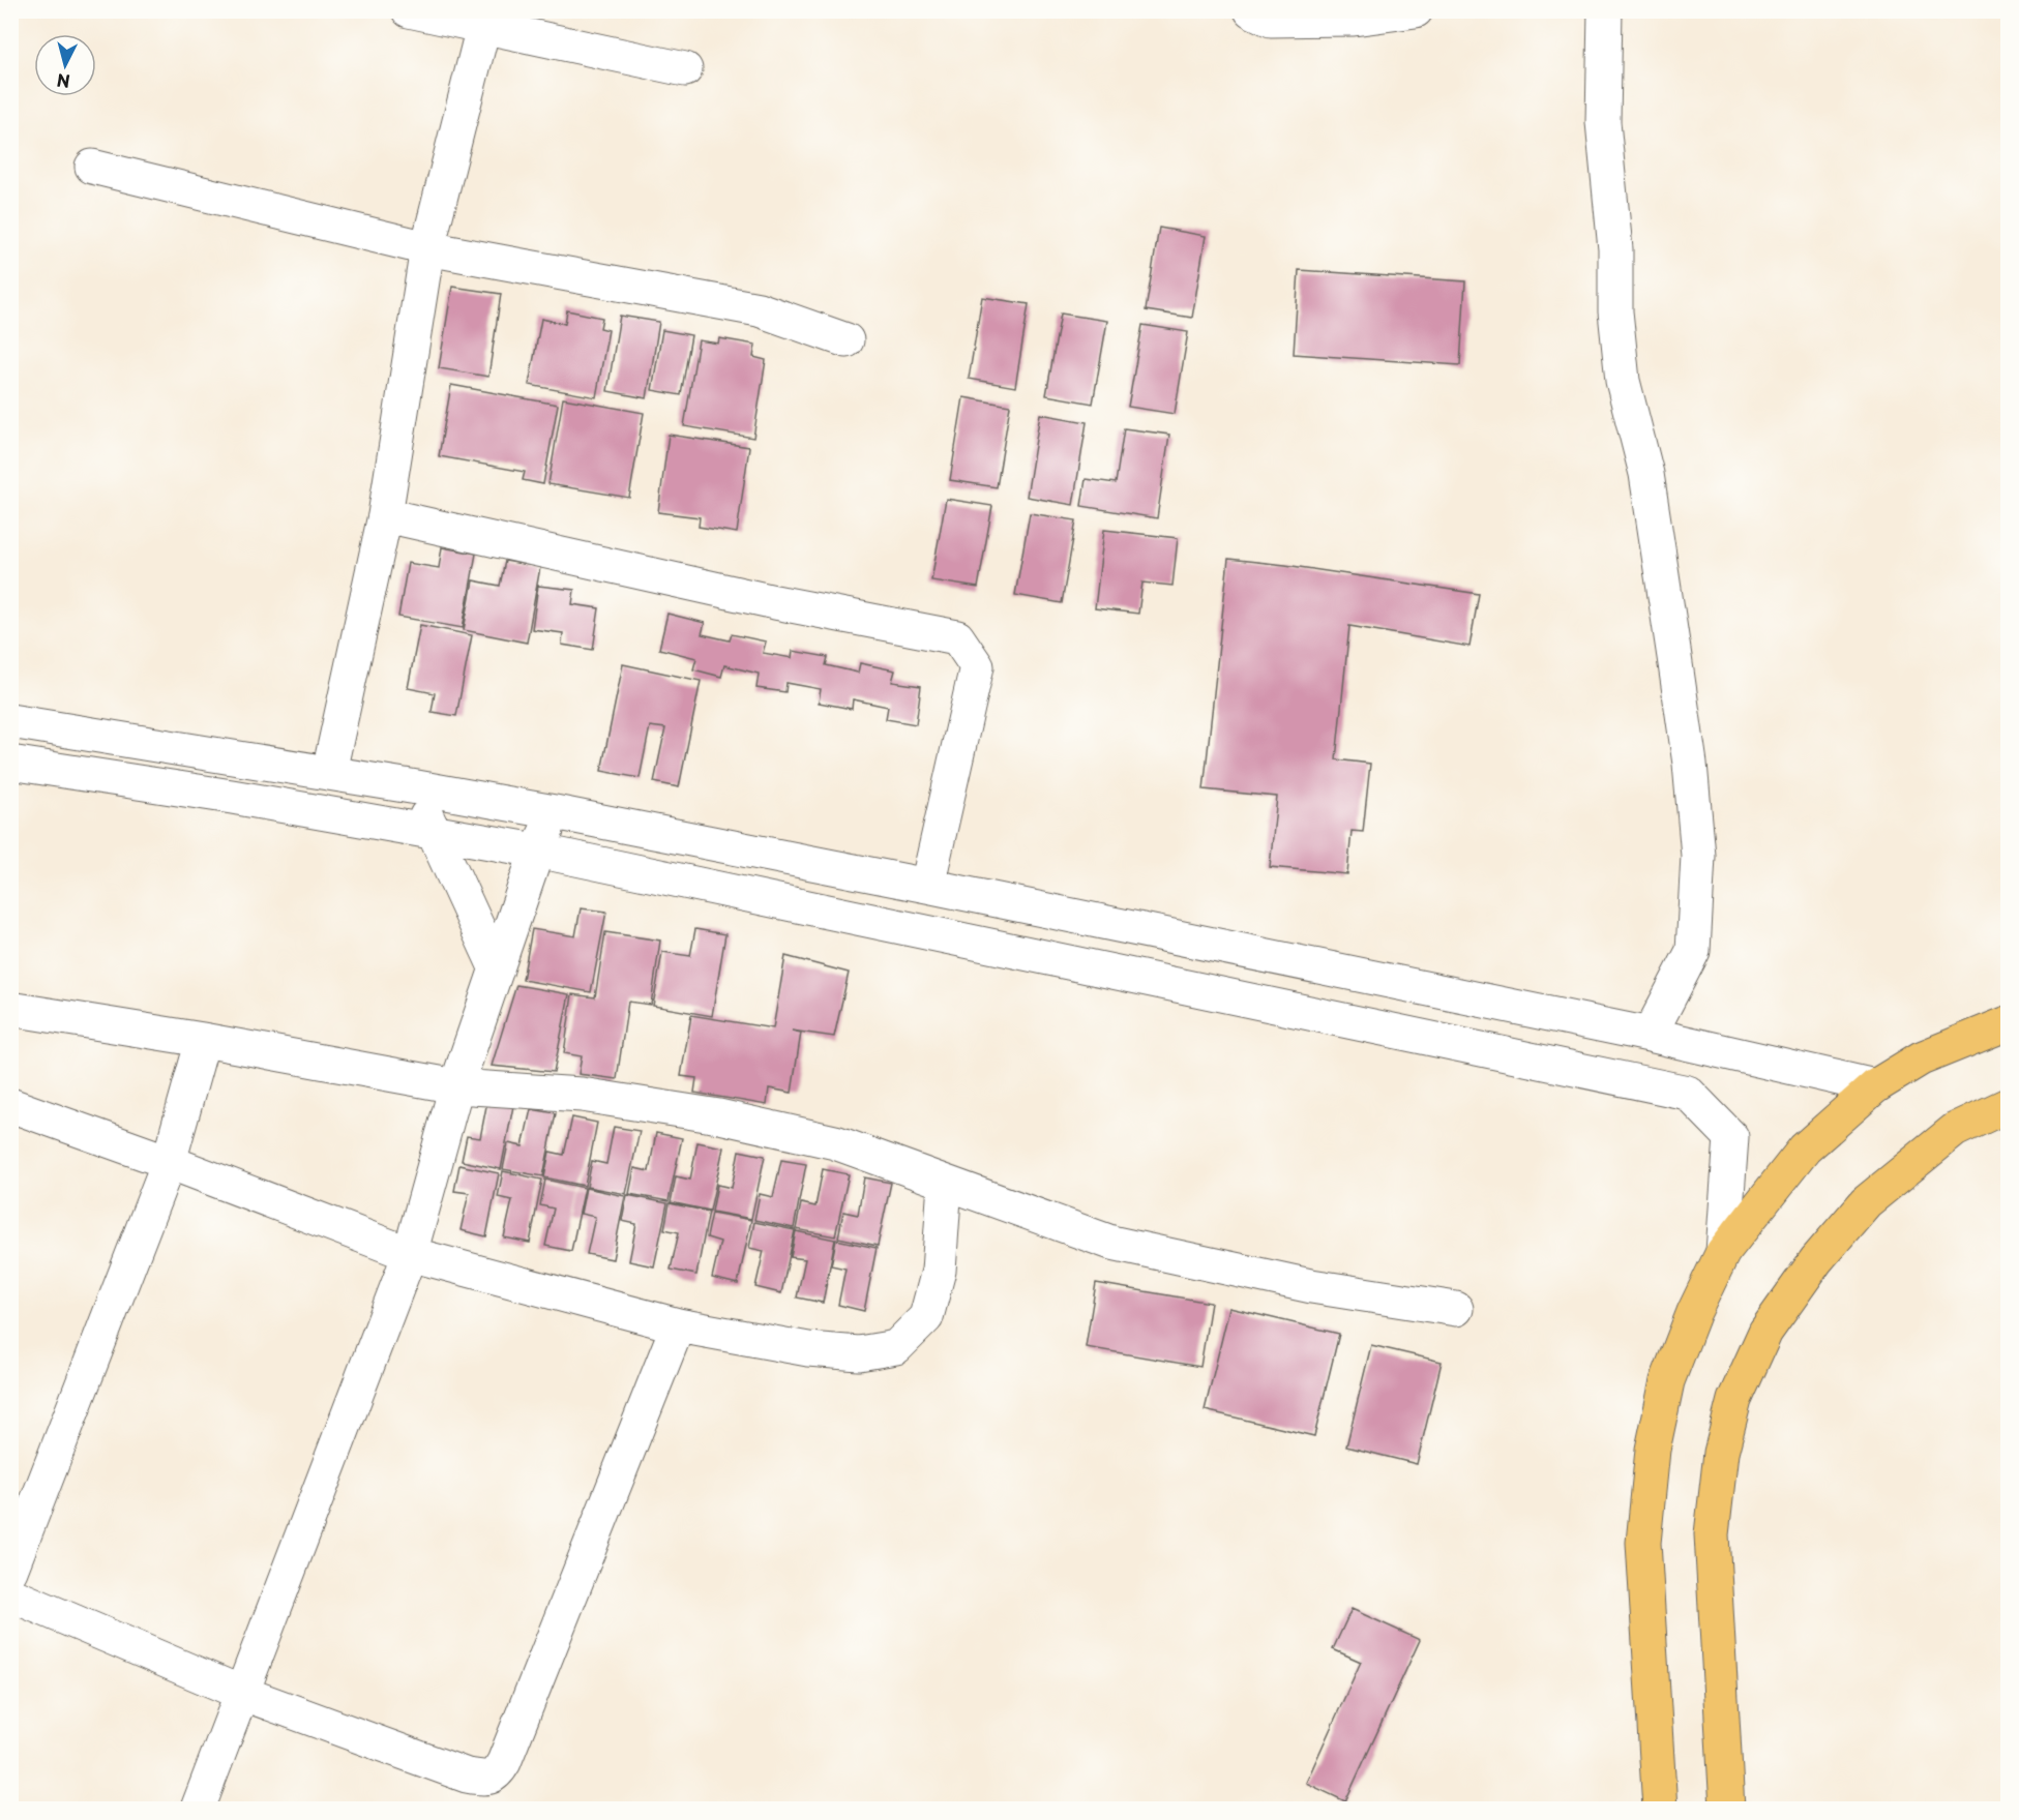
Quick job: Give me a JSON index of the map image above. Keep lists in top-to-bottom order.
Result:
{
  "north": "bottom"
}
